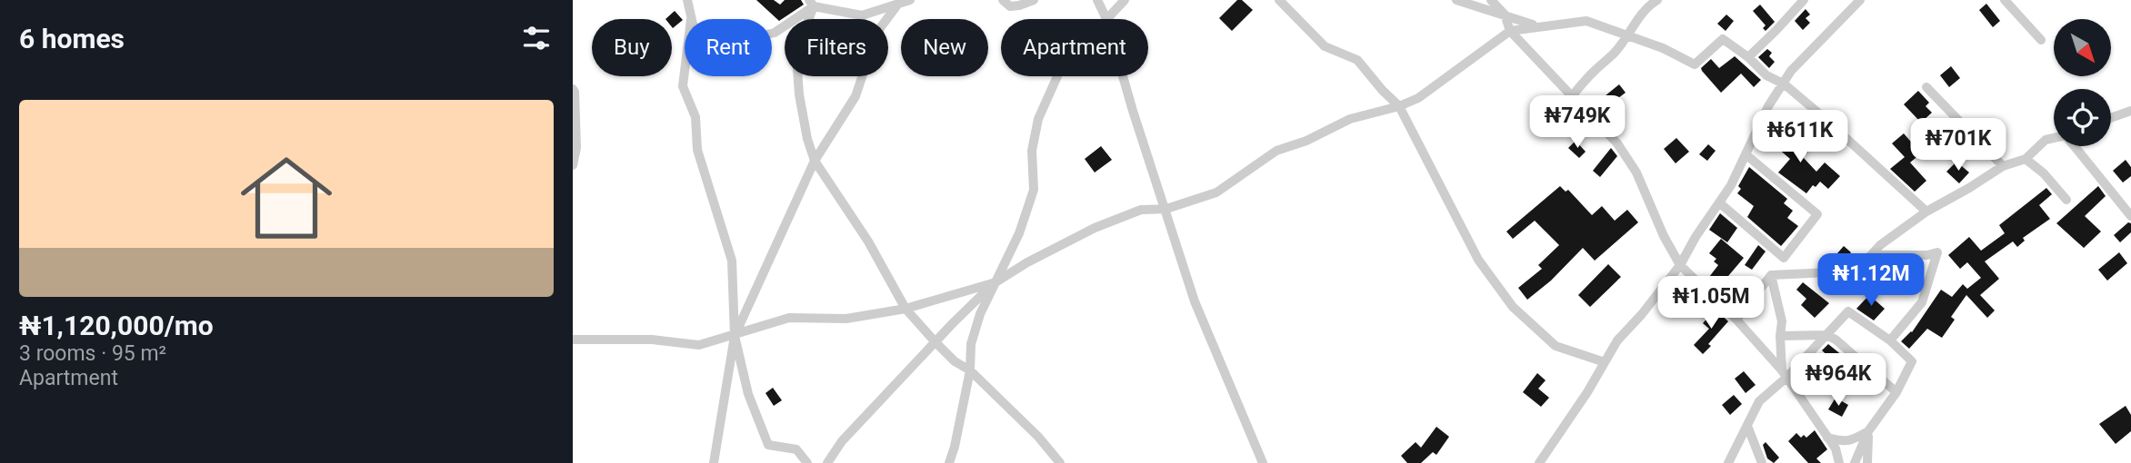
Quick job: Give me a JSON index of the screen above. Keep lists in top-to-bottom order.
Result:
{
  "north": "bottom right",
  "page": {
    "heading": "6 homes",
    "chip": [
      "Buy",
      "Rent",
      "Filters",
      "New",
      "Apartment"
    ],
    "list": [
      {
        "name": "₦1,120,000/mo",
        "note": "3 rooms · 95 m² · Apartment"
      }
    ],
    "price": [
      "₦749K",
      "₦611K",
      "₦701K",
      "₦1.12M",
      "₦1.05M",
      "₦964K"
    ]
  }
}
